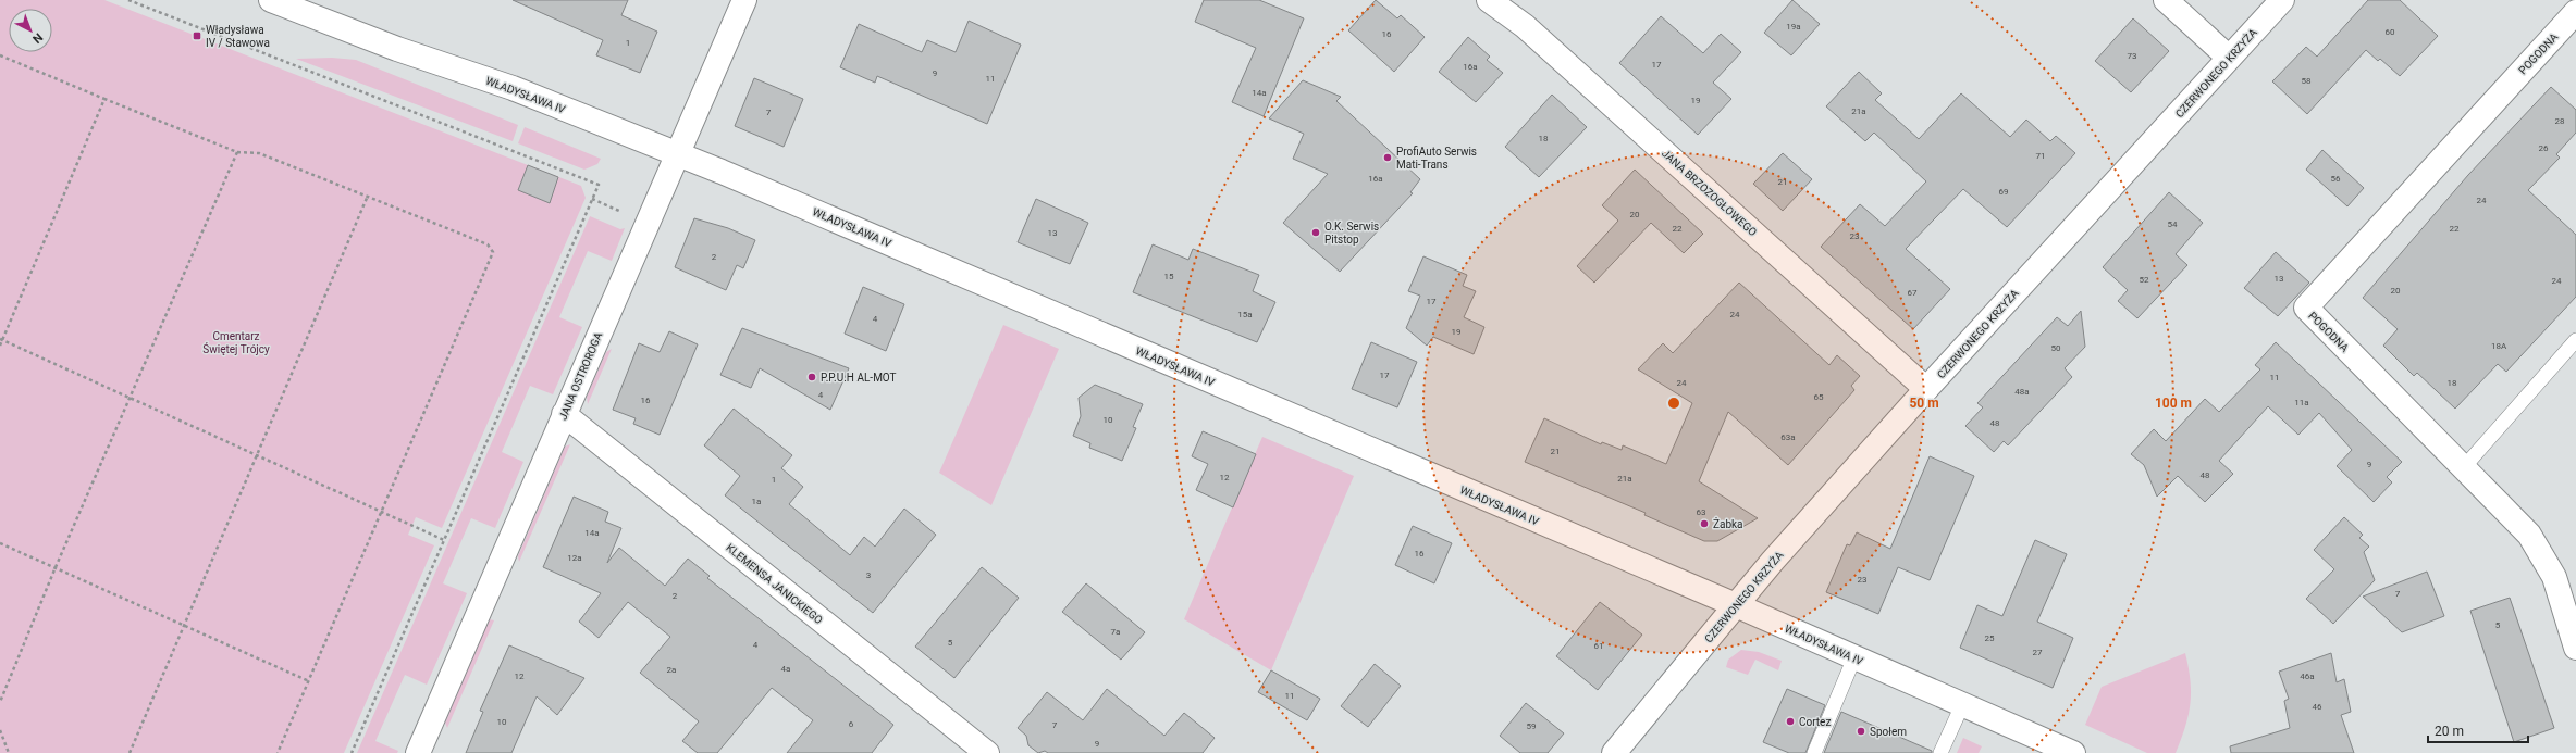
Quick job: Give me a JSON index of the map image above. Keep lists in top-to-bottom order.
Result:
{
  "streets": {
    "street": [
      "POGODNA",
      "CZERWONEGO KRZYŻA",
      "WŁADYSŁAWA IV",
      "JANA BRZOZOGŁOWEGO",
      "JANA OSTROROGA",
      "KLEMENSA JANICKIEGO"
    ]
  },
  "crossings": [
    ["CZERWONEGO KRZYŻA", "WŁADYSŁAWA IV"],
    ["CZERWONEGO KRZYŻA", "JANA BRZOZOGŁOWEGO"],
    ["WŁADYSŁAWA IV", "JANA OSTROROGA"],
    ["JANA OSTROROGA", "KLEMENSA JANICKIEGO"]
  ],
  "parks": ["Cmentarz Świętej Trójcy"],
  "places": {
    "transit": ["Władysława IV / Stawowa"],
    "other": [
      "ProfiAuto Serwis Mati-Trans",
      "O.K. Serwis Pitstop",
      "P.P.U.H AL-MOT",
      "Żabka",
      "Cortez",
      "Społem"
    ]
  },
  "house_numbers": [
    "19a",
    "60",
    "16",
    "1",
    "73",
    "17",
    "16a",
    "9",
    "11",
    "58",
    "14a",
    "19",
    "21a",
    "7",
    "28",
    "18",
    "26",
    "71",
    "16a",
    "56",
    "21",
    "69",
    "24",
    "20",
    "54",
    "22",
    "22",
    "13",
    "23",
    "2",
    "15",
    "13",
    "52",
    "24",
    "20",
    "67",
    "17",
    "15a",
    "24",
    "4",
    "19",
    "18A",
    "50",
    "17",
    "11",
    "24",
    "18",
    "48a",
    "4",
    "65",
    "16",
    "11a",
    "10",
    "48",
    "63a",
    "21",
    "9",
    "48",
    "12",
    "21a",
    "1",
    "1a",
    "63",
    "14a",
    "16",
    "12a",
    "3",
    "23",
    "7",
    "2",
    "5",
    "7a",
    "25",
    "5",
    "4",
    "61",
    "27",
    "4a",
    "2a",
    "12",
    "46a",
    "11",
    "46",
    "10",
    "6",
    "7",
    "59",
    "9"
  ],
  "scale_bar": "20 m",
  "north": "bottom right",
  "rings": ["50 m", "100 m"]
}
